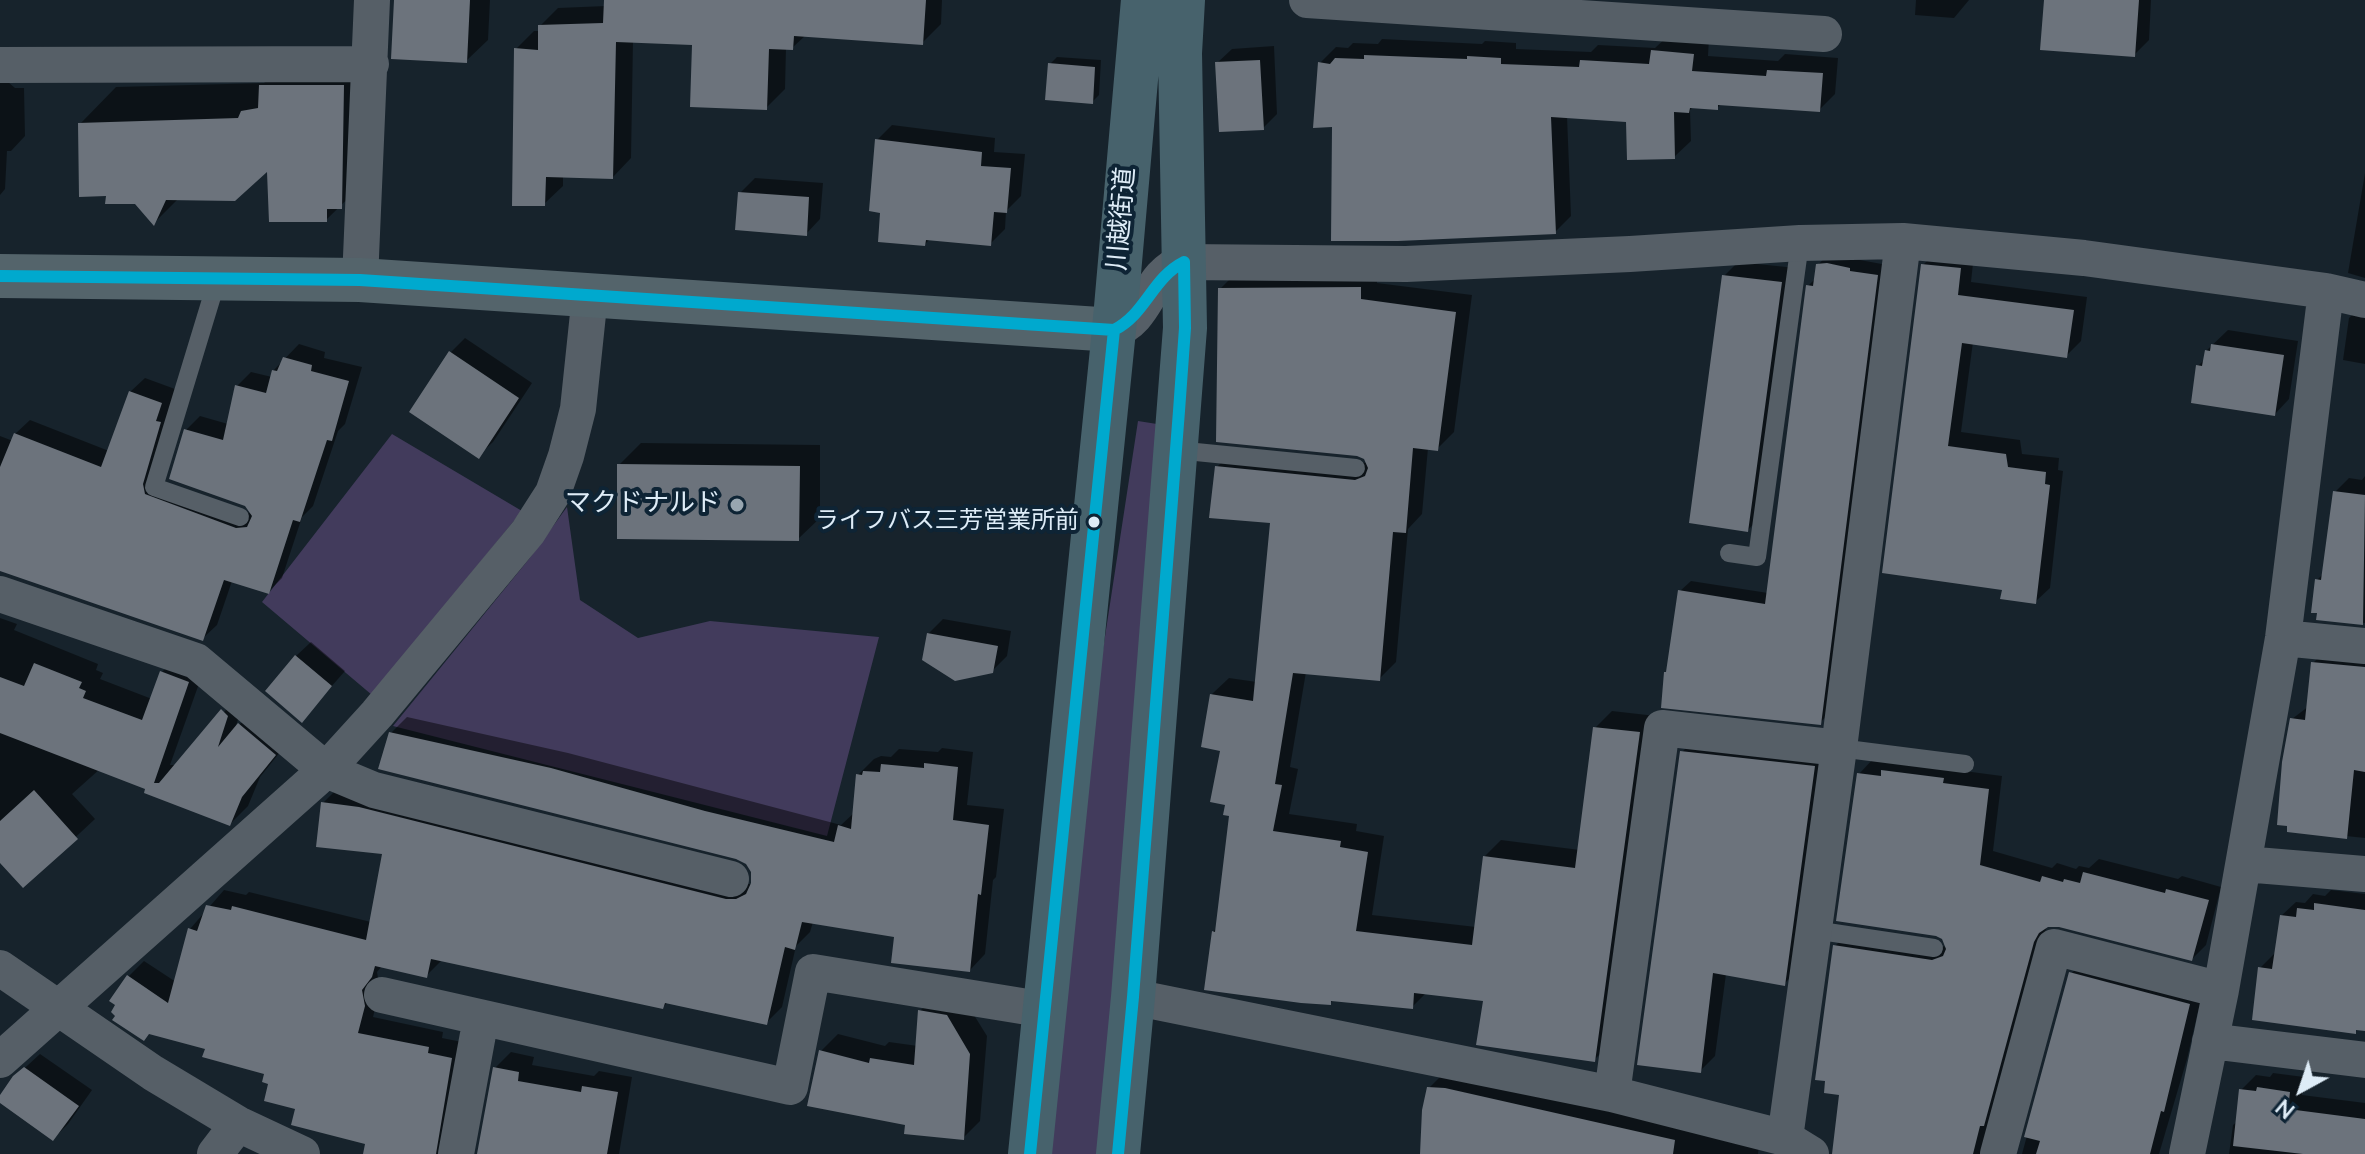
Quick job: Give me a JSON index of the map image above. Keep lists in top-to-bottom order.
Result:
{
  "streets": {
    "highway": ["川越街道"]
  },
  "places": ["マクドナルド", "ライフバス三芳営業所前"],
  "north": "bottom left"
}
